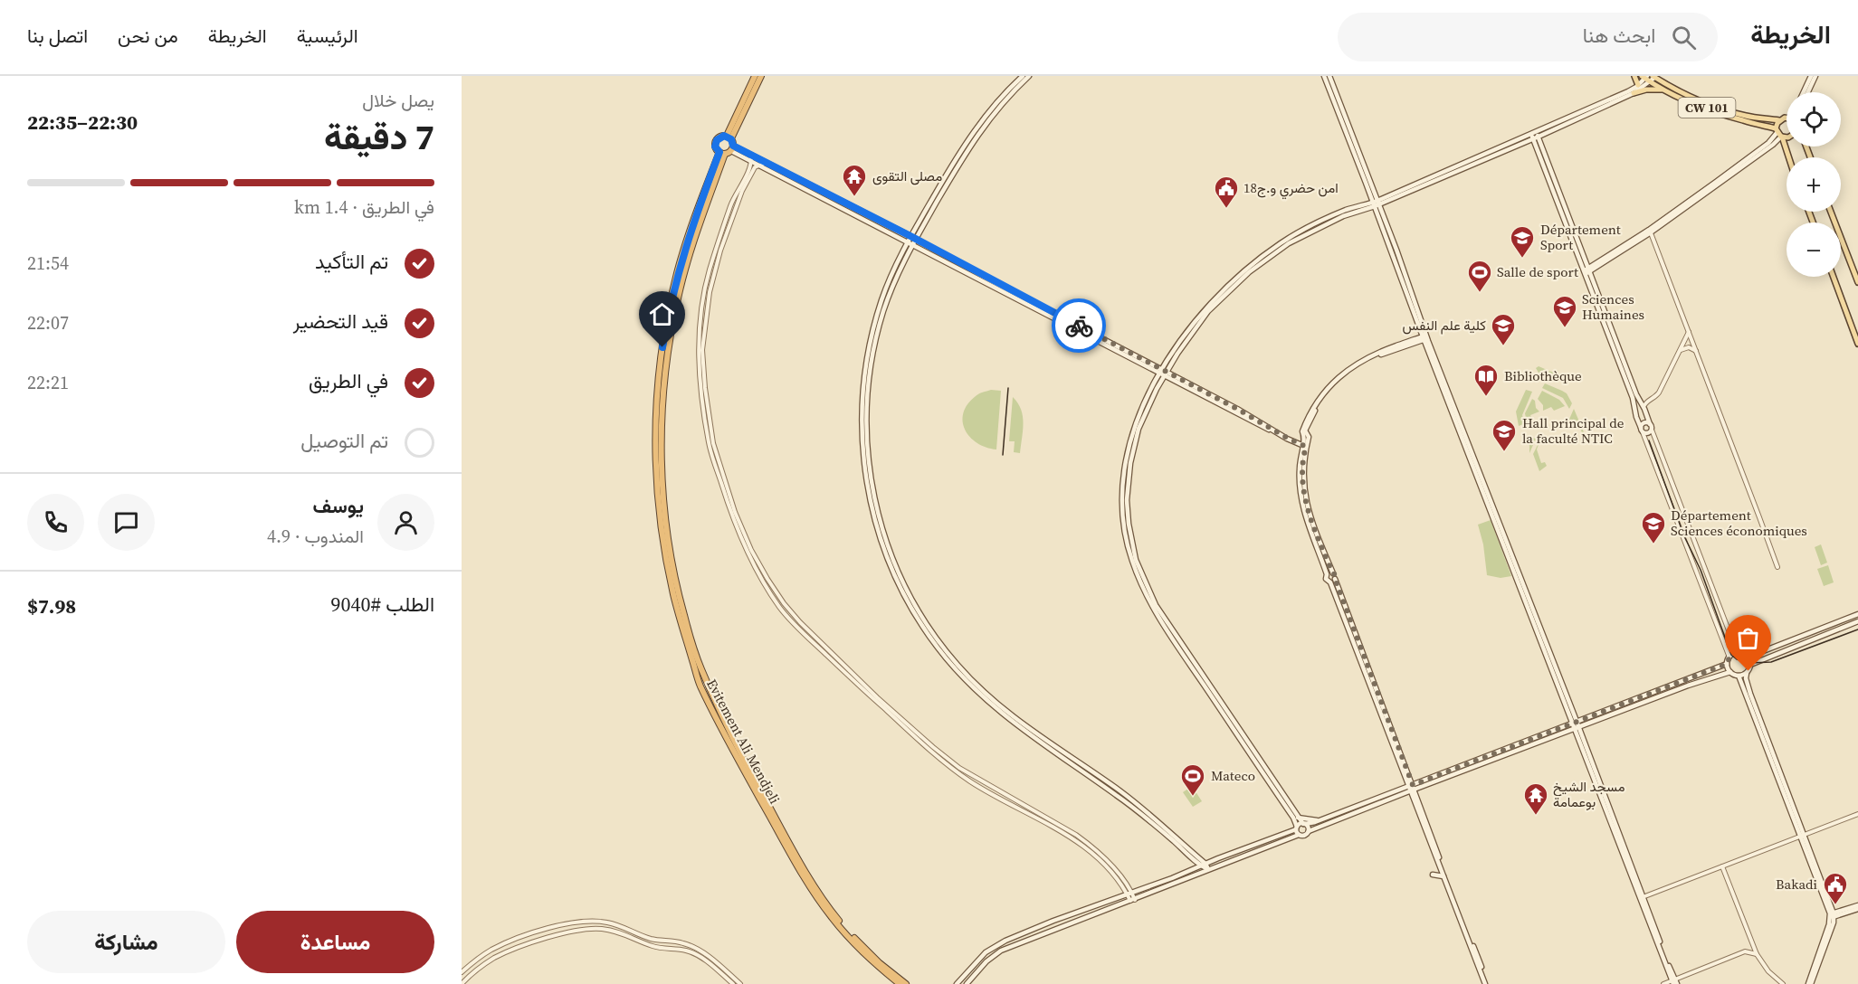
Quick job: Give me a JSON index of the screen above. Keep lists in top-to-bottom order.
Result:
{
  "streets": {
    "highway": ["Evitement Ali Mendjeli"],
    "main road": ["CW 101"]
  },
  "places": {
    "temple": ["مصلى التقوى", "مسجد الشيخ بوعمامة"],
    "public building": ["امن حضري و.ج18", "Bakadi"],
    "school or university": [
      "Département Sport",
      "Sciences Humaines",
      "كلية علم النفس",
      "Hall principal de la faculté NTIC",
      "Département Sciences économiques"
    ],
    "sports": ["Salle de sport", "Mateco"],
    "library": ["Bibliothèque"]
  },
  "page": {
    "header": "الخريطة",
    "search": "ابحث هنا",
    "nav": [
      "الرئيسية",
      "الخريطة",
      "من نحن",
      "اتصل بنا"
    ],
    "heading": ["7 دقيقة", "يصل خلال", "22:30–22:35"],
    "panel": [
      "يوسف",
      "المندوب · 4.9",
      "الطلب #9040",
      "$7.98"
    ],
    "map_buttons": ["+", "−"],
    "bar": "في الطريق · 1.4 km",
    "list": [
      ["تم التأكيد", "21:54"],
      ["قيد التحضير", "22:07"],
      ["في الطريق", "22:21"],
      "تم التوصيل"
    ],
    "buttons": ["مساعدة", "مشاركة"]
  }
}
